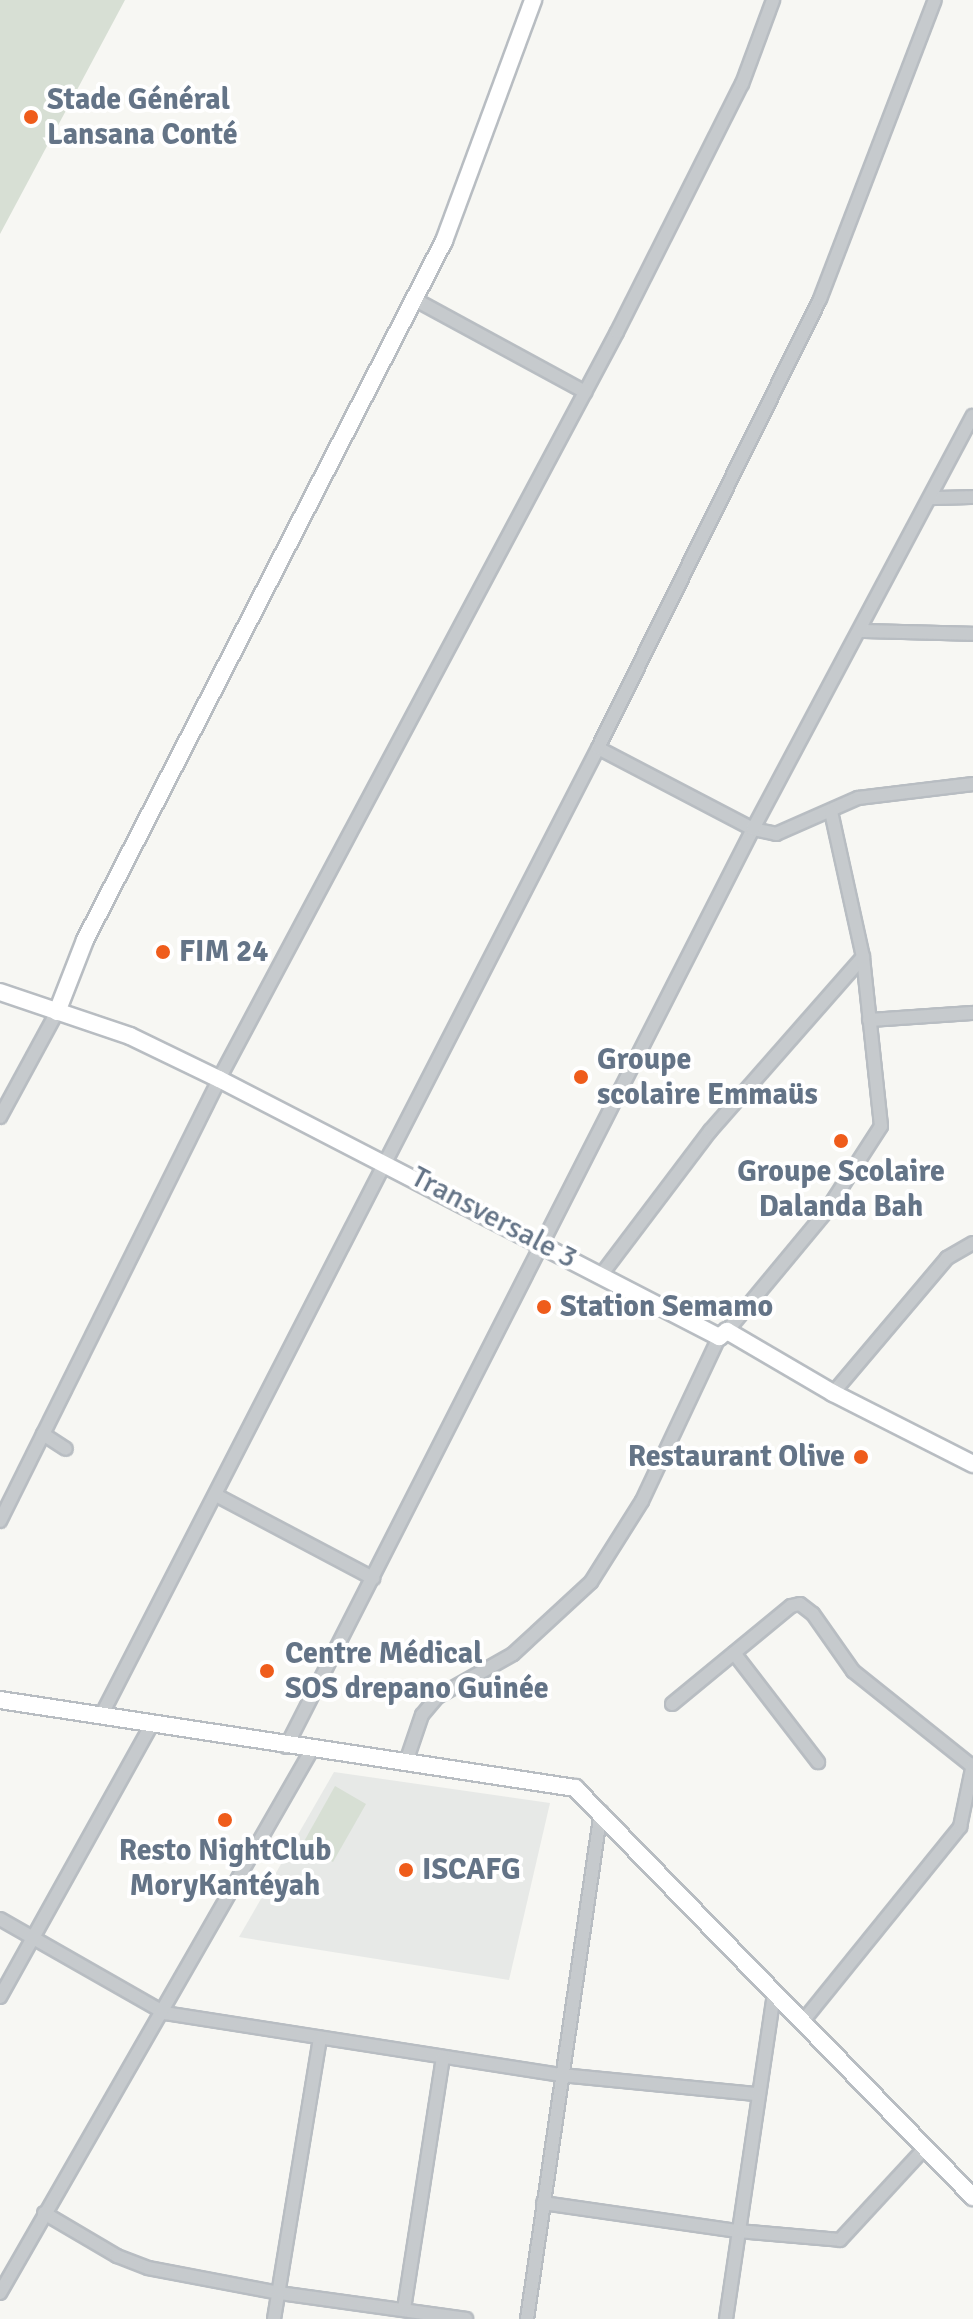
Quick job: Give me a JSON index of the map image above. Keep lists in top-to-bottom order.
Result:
{
  "streets": {
    "street": ["Transversale 3"]
  },
  "places": [
    "Stade Général Lansana Conté",
    "FIM 24",
    "Groupe scolaire Emmaüs",
    "Groupe Scolaire Dalanda Bah",
    "Station Semamo",
    "Restaurant Olive",
    "Centre Médical SOS drepano Guinée",
    "Resto NightClub MoryKantéyah",
    "ISCAFG"
  ]
}
